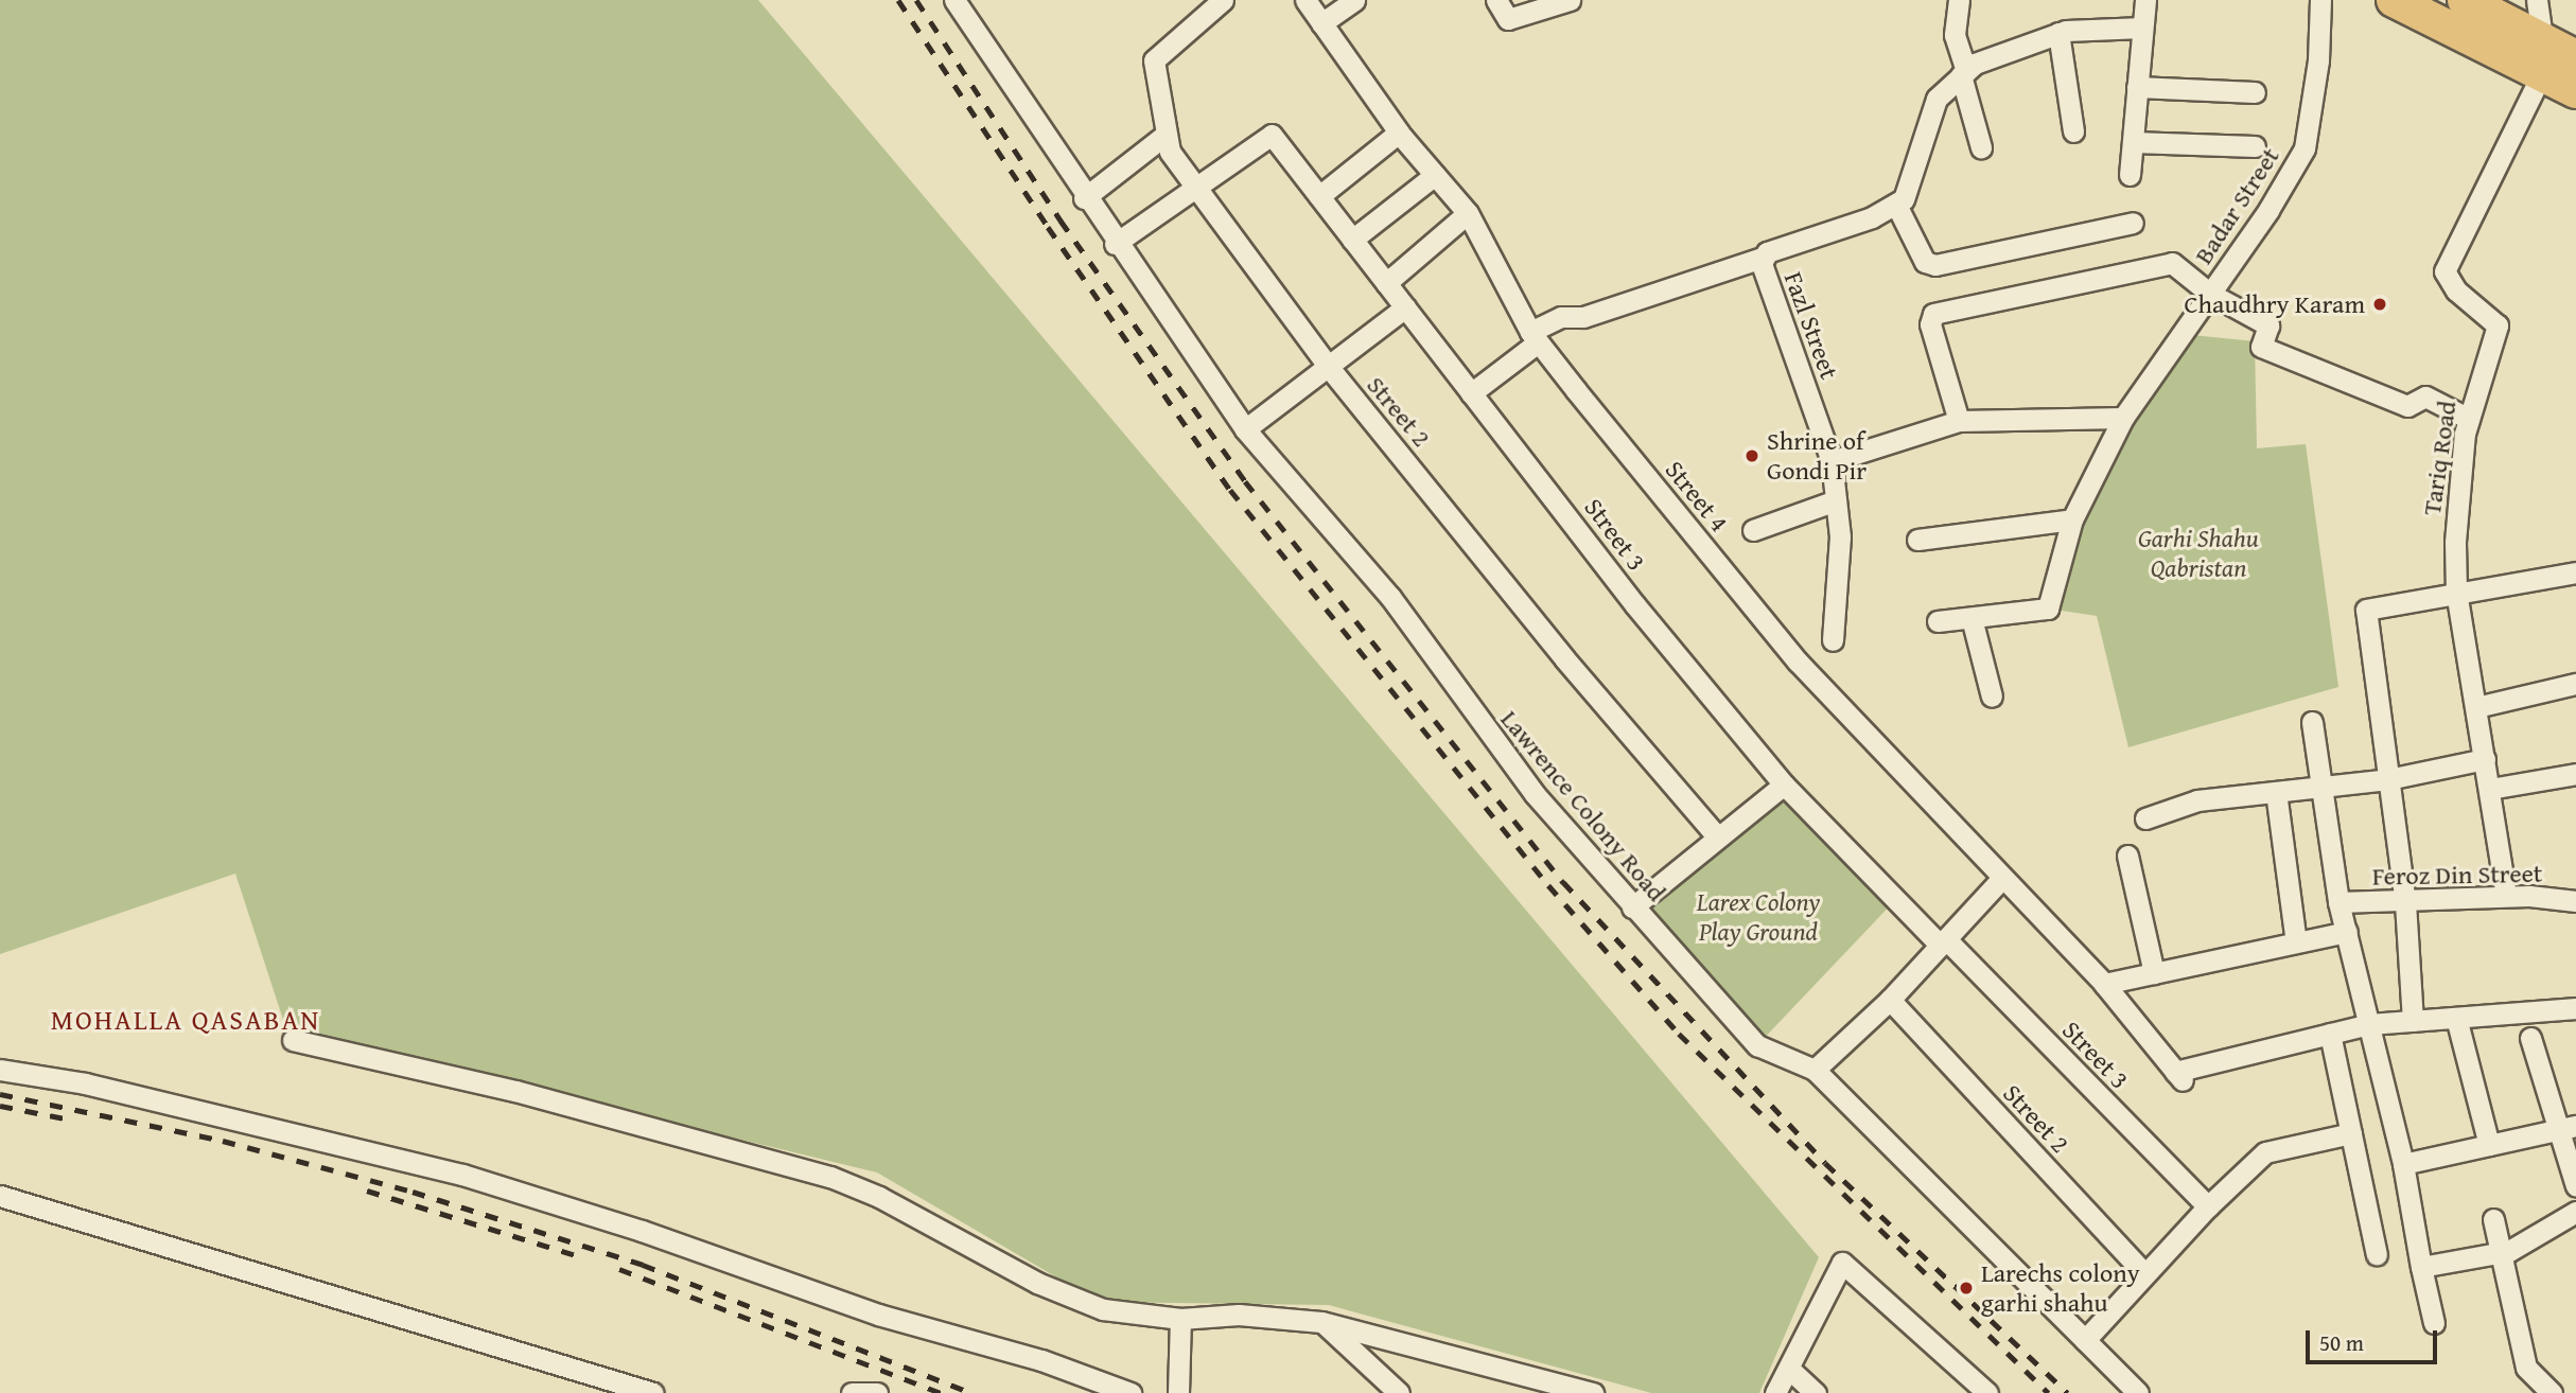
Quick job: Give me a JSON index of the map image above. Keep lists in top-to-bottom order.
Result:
{
  "streets": {
    "street": [
      "Badar Street",
      "Fazl Street",
      "Street 2",
      "Tariq Road",
      "Street 4",
      "Street 3",
      "Lawrence Colony Road",
      "Feroz Din Street"
    ]
  },
  "crossings": [
    ["Street 2", "Street 3"],
    ["Tariq Road", "Feroz Din Street"]
  ],
  "districts": ["MOHALLA QASABAN"],
  "parks": ["Garhi Shahu Qabristan", "Larex Colony Play Ground"],
  "places": ["Chaudhry Karam", "Shrine of Gondi Pir", "Larechs colony garhi shahu"],
  "scale_bar": "50 m"
}
